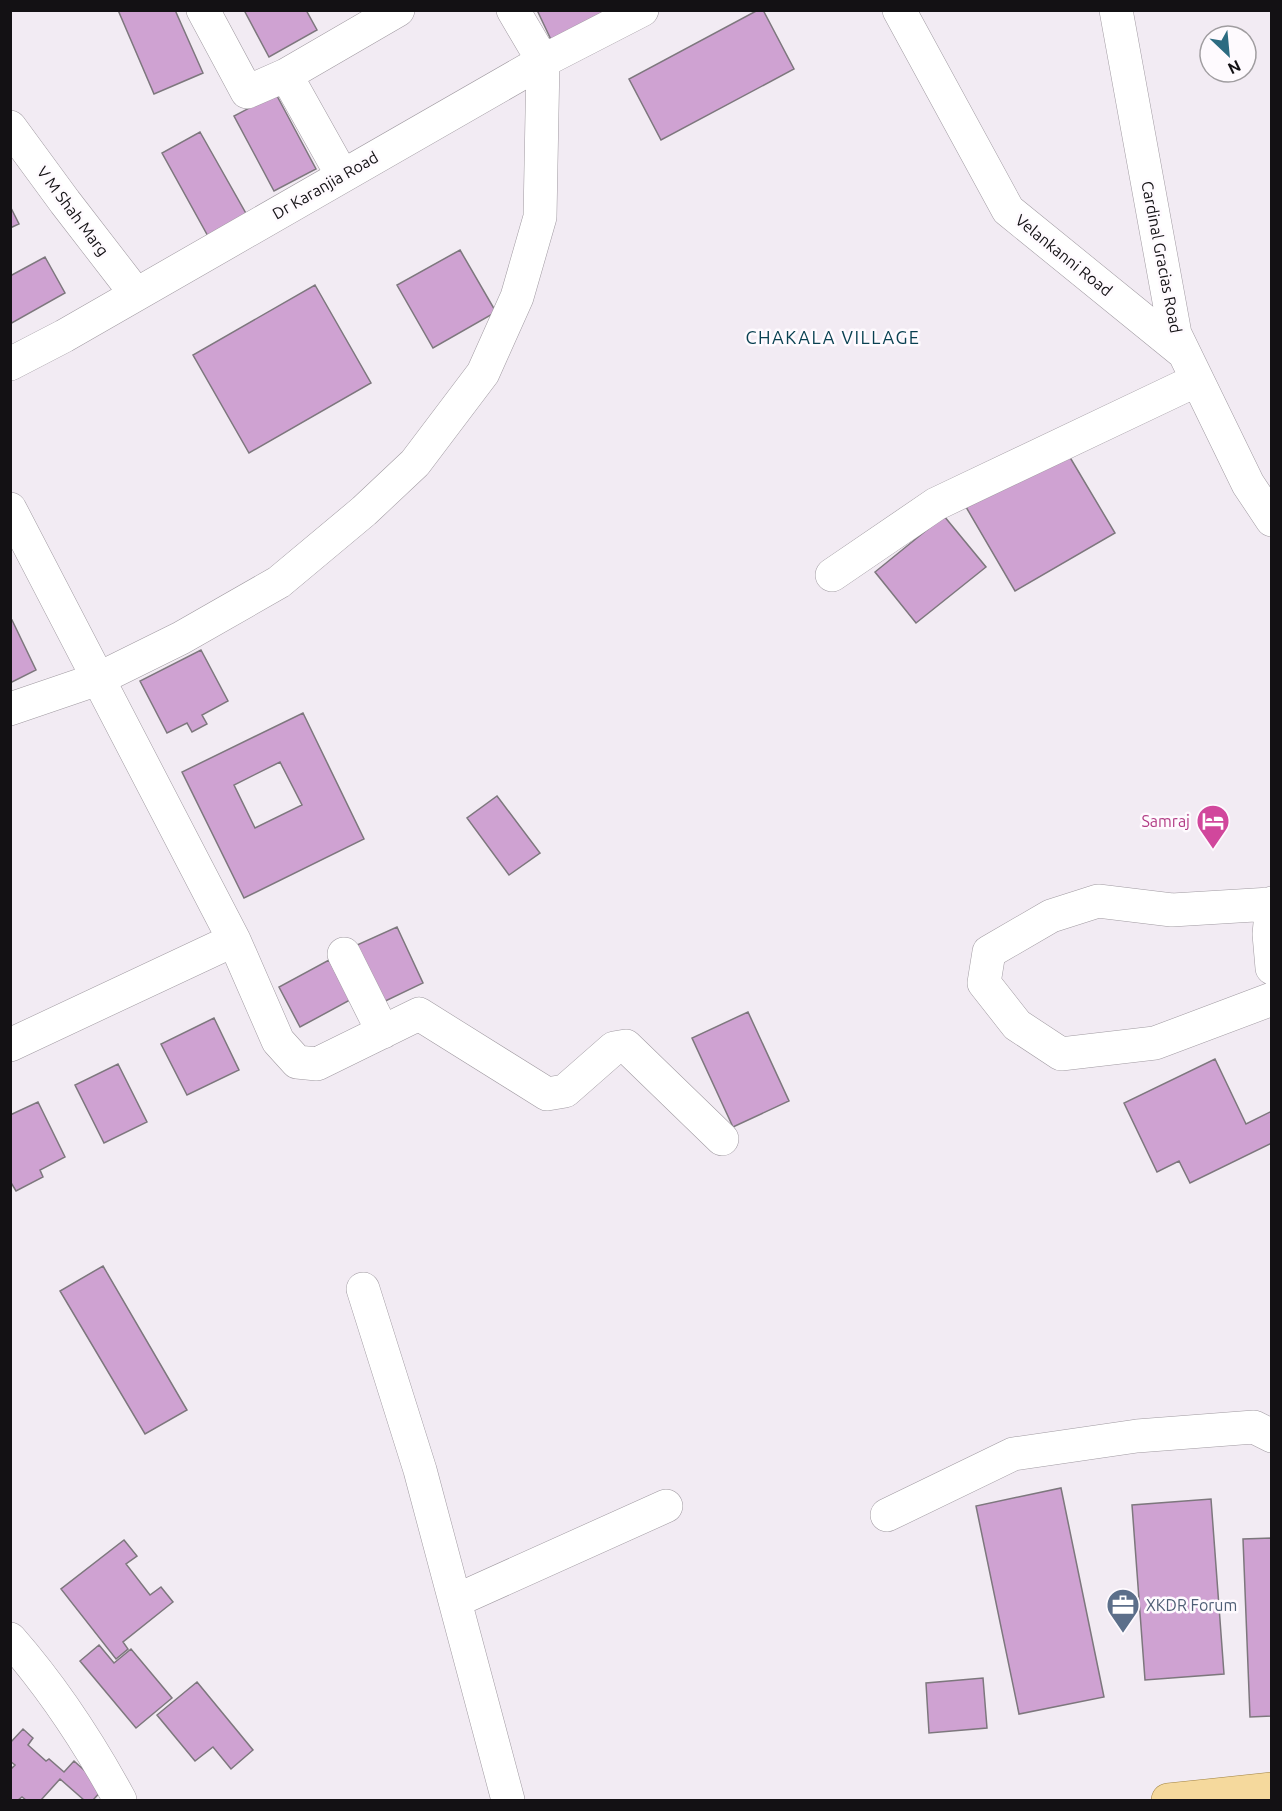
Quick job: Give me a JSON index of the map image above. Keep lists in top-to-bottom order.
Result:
{
  "streets": {
    "street": [
      "Dr Karanjia Road",
      "V M Shah Marg",
      "Velankanni Road",
      "Cardinal Gracias Road"
    ]
  },
  "crossings": [
    ["Dr Karanjia Road", "V M Shah Marg"],
    ["Velankanni Road", "Cardinal Gracias Road"]
  ],
  "districts": ["CHAKALA VILLAGE"],
  "places": {
    "hotel": ["Samraj"],
    "office": ["XKDR Forum"]
  },
  "north": "bottom right"
}
